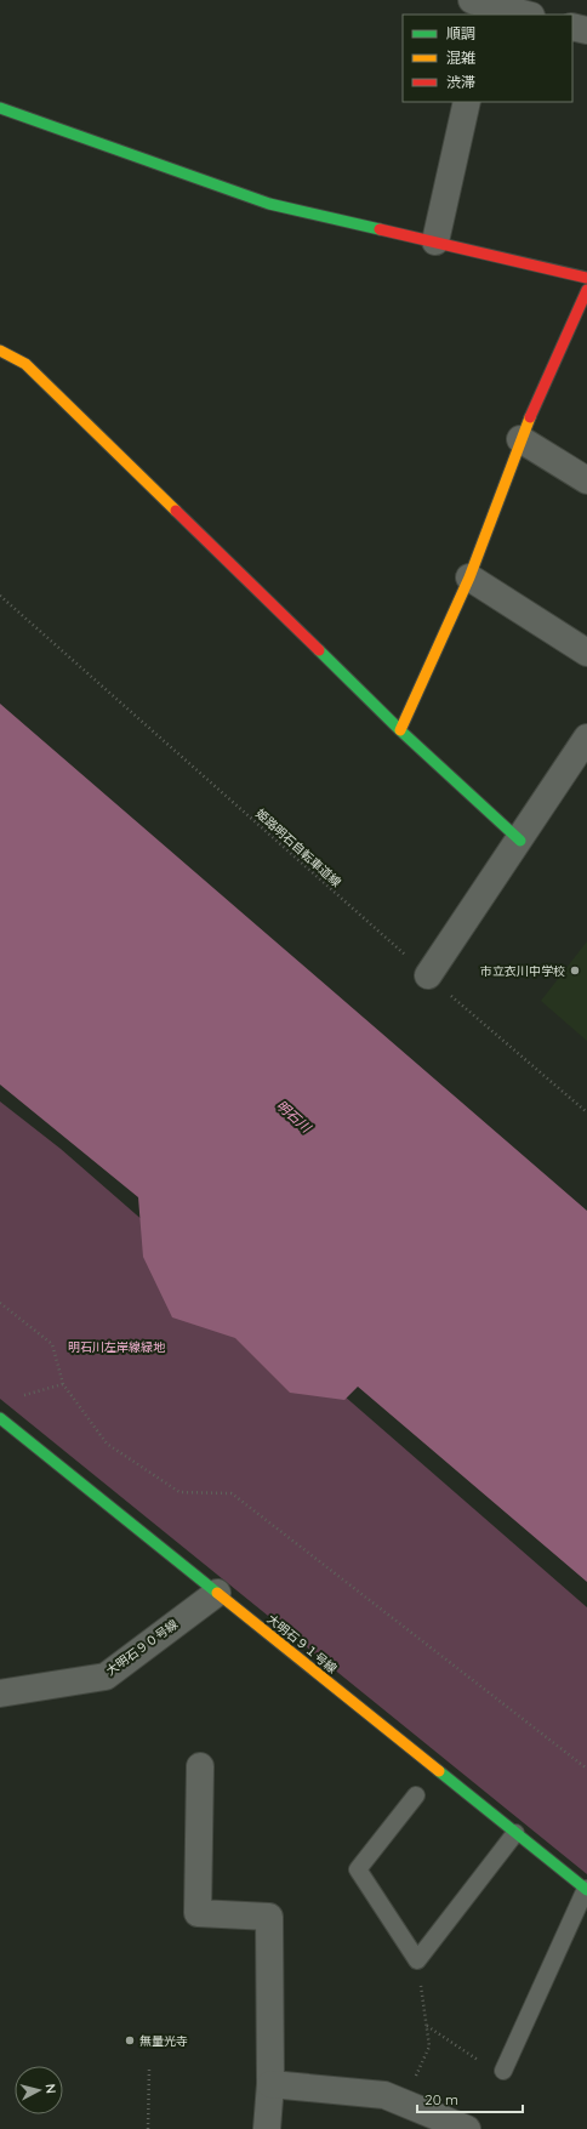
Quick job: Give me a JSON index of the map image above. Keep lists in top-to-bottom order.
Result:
{
  "streets": {
    "street": ["大明石９１号線", "大明石９０号線"],
    "path": ["姫路明石自転車道線"]
  },
  "crossings": [
    ["大明石９１号線", "大明石９０号線"]
  ],
  "water": ["明石川"],
  "parks": ["明石川左岸線緑地"],
  "places": ["市立衣川中学校", "無量光寺"],
  "legend": ["順調", "混雑", "渋滞"],
  "scale_bar": "20 m",
  "north": "right"
}
